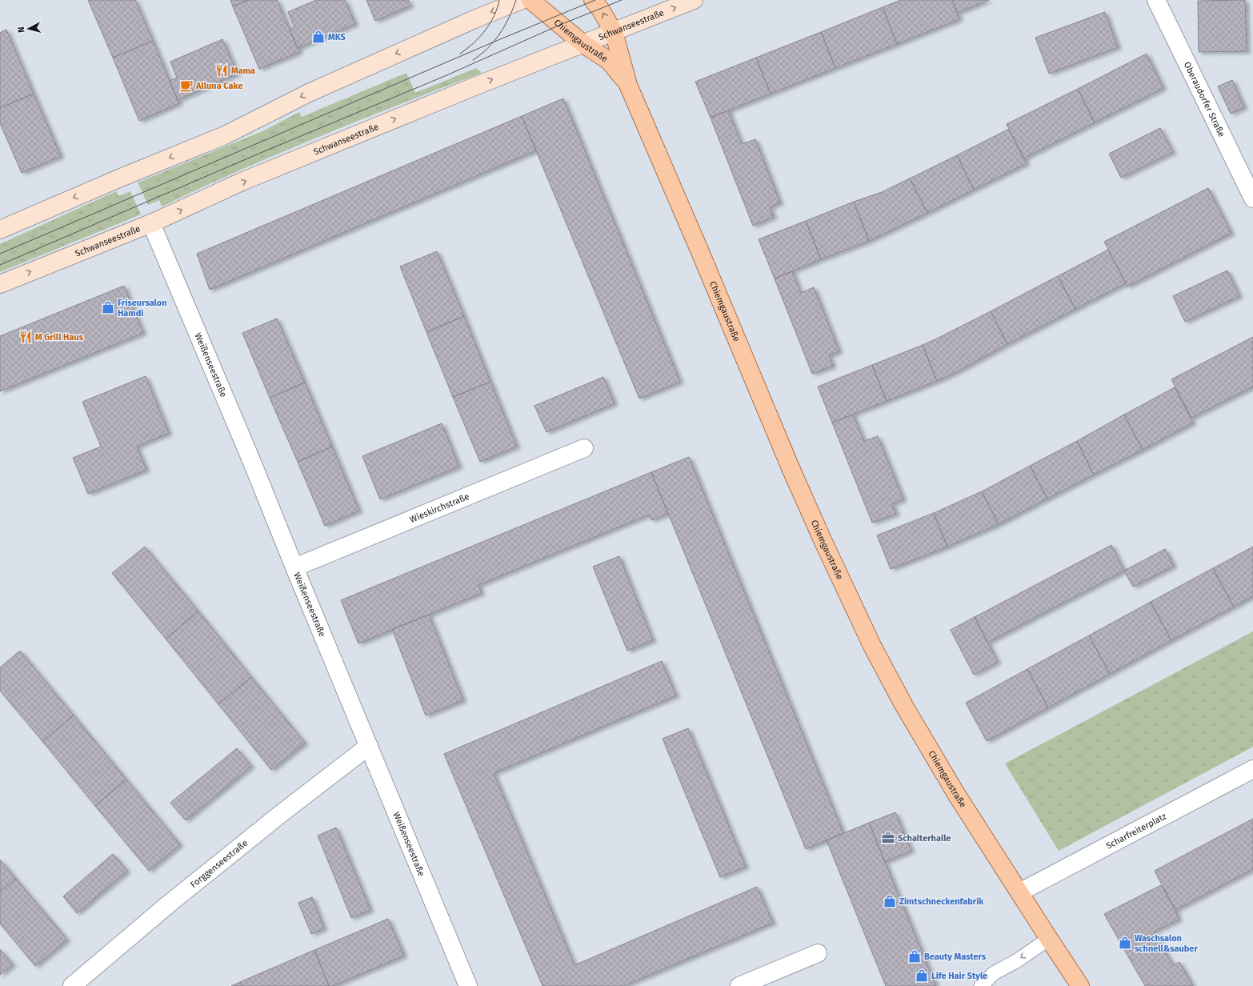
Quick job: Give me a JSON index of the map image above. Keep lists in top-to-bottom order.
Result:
{
  "streets": {
    "main road": ["Schwanseestraße", "Chiemgaustraße"],
    "street": [
      "Oberaudorfer Straße",
      "Weißenseestraße",
      "Wieskirchstraße",
      "Scharfreiterplatz",
      "Forggenseestraße"
    ]
  },
  "crossings": [
    ["Schwanseestraße", "Chiemgaustraße"],
    ["Schwanseestraße", "Weißenseestraße"],
    ["Chiemgaustraße", "Scharfreiterplatz"],
    ["Weißenseestraße", "Wieskirchstraße"],
    ["Weißenseestraße", "Forggenseestraße"]
  ],
  "places": {
    "shop": [
      "MKS",
      "Friseursalon Hamdi",
      "Zimtschneckenfabrik",
      "Waschsalon schnell&sauber",
      "Beauty Masters",
      "Life Hair Style"
    ],
    "restaurant": ["Mama", "M Grill Haus"],
    "cafe": ["Alluna Cake"],
    "office": ["Schalterhalle"]
  },
  "north": "left"
}
